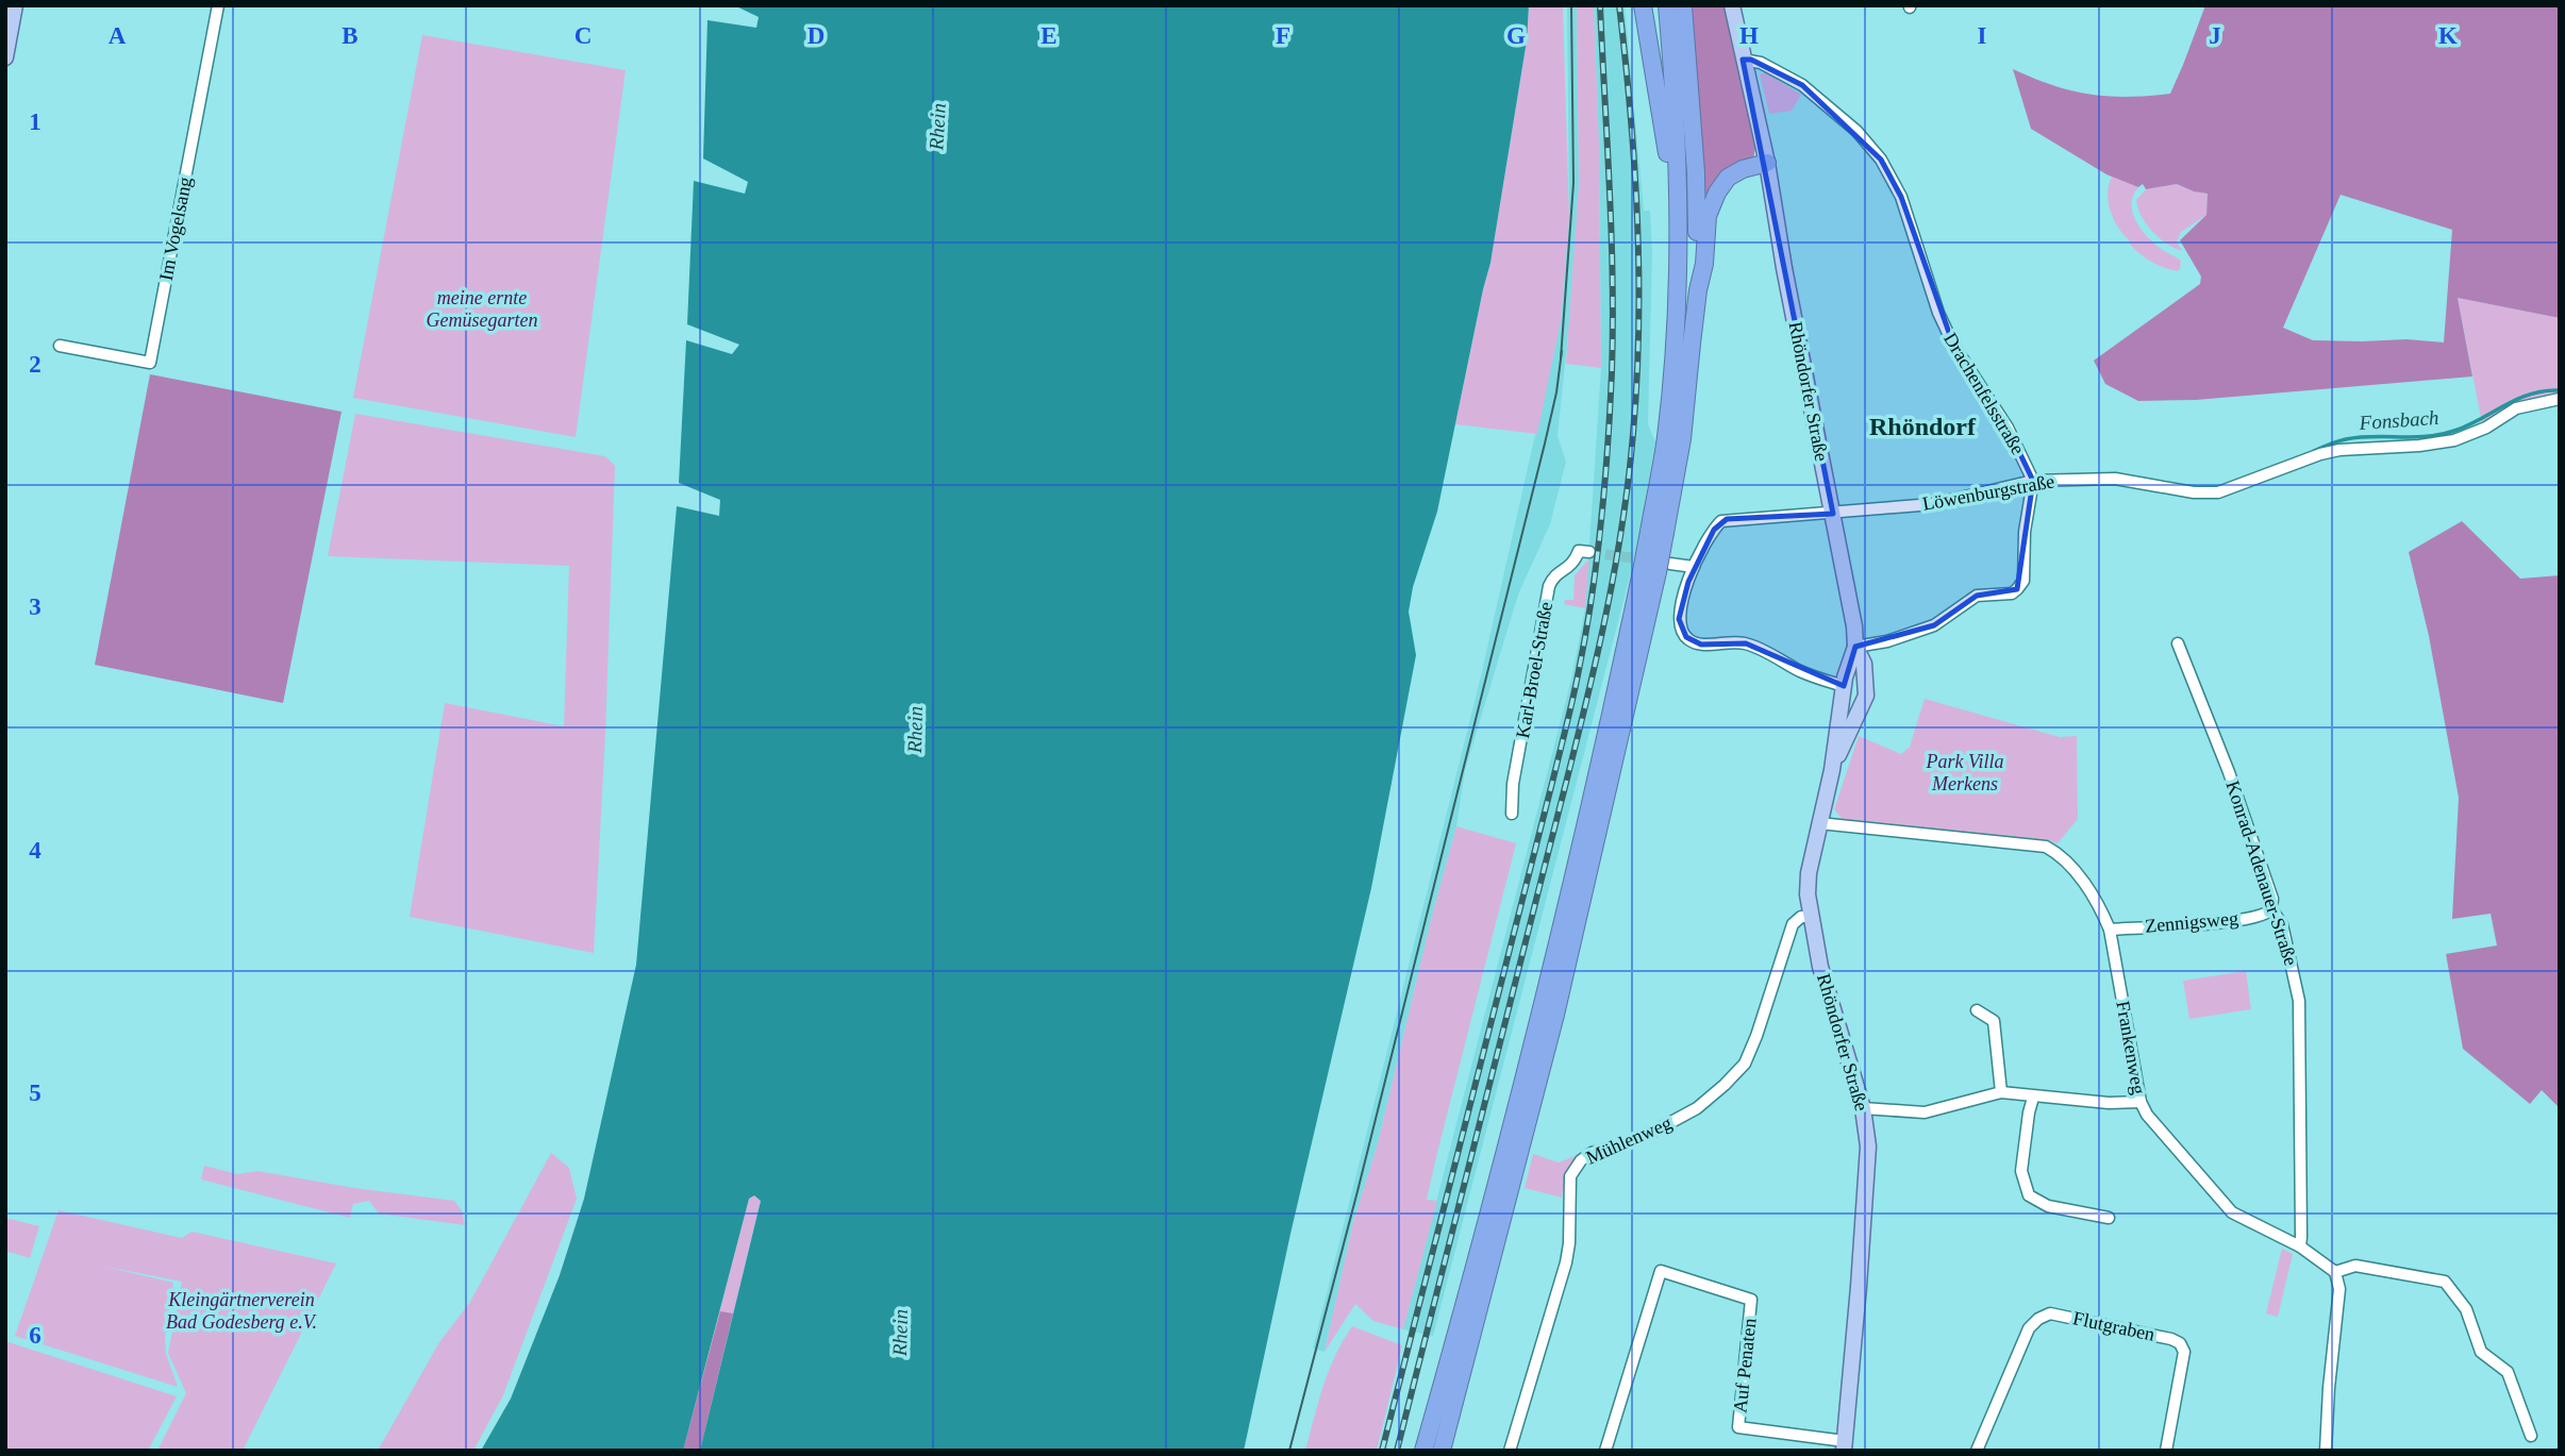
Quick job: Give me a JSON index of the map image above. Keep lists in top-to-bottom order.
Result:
{
  "streets": {
    "main road": ["Rhöndorfer Straße"],
    "street": [
      "Im Vogelsang",
      "Drachenfelsstraße",
      "Löwenburgstraße",
      "Karl-Broel-Straße",
      "Konrad-Adenauer-Straße",
      "Zennigsweg",
      "Frankenweg",
      "Mühlenweg",
      "Flutgraben",
      "Auf Penaten"
    ]
  },
  "crossings": [
    ["Rhöndorfer Straße", "Drachenfelsstraße"],
    ["Rhöndorfer Straße", "Löwenburgstraße"],
    ["Rhöndorfer Straße", "Frankenweg"],
    ["Rhöndorfer Straße", "Mühlenweg"],
    ["Rhöndorfer Straße", "Auf Penaten"],
    ["Drachenfelsstraße", "Löwenburgstraße"],
    ["Konrad-Adenauer-Straße", "Zennigsweg"],
    ["Konrad-Adenauer-Straße", "Frankenweg"],
    ["Zennigsweg", "Frankenweg"]
  ],
  "districts": ["Rhöndorf"],
  "water": ["Rhein", "Fonsbach"],
  "parks": ["meine ernte Gemüsegarten", "Park Villa Merkens", "Kleingärtnerverein Bad Godesberg e.V."],
  "grid": {
    "columns": [
      "A",
      "B",
      "C",
      "D",
      "E",
      "F",
      "G",
      "H",
      "I",
      "J",
      "K"
    ],
    "rows": [
      "1",
      "2",
      "3",
      "4",
      "5",
      "6"
    ]
  }
}
